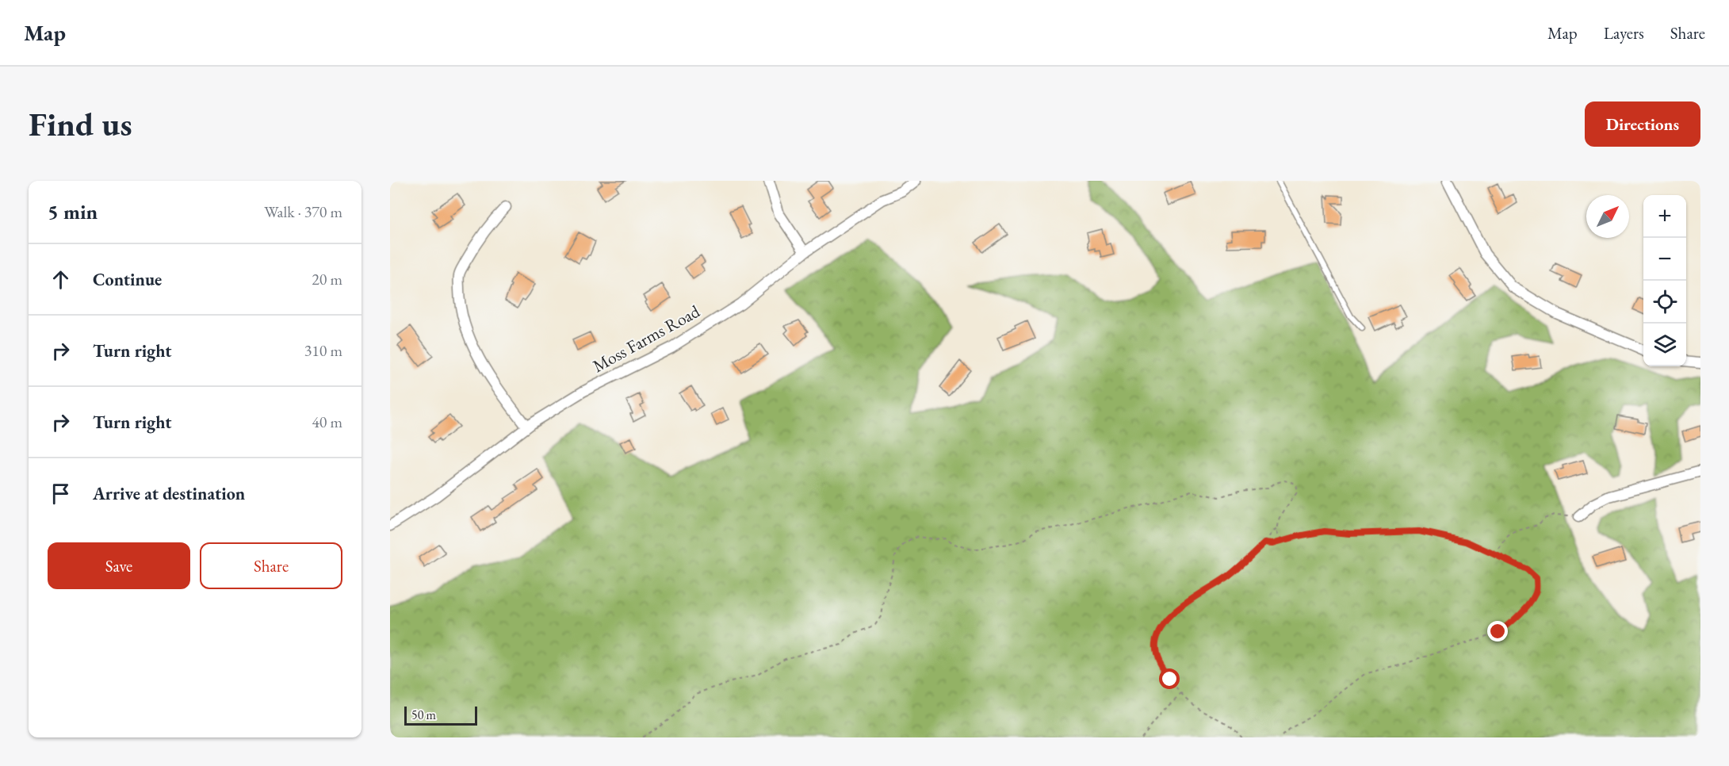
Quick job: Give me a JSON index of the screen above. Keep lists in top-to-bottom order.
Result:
{
  "streets": {
    "street": ["Moss Farms Road"]
  },
  "scale_bar": "50 m",
  "north": "top right",
  "page": {
    "header": "Map",
    "nav": ["Map", "Layers", "Share"],
    "buttons": [
      "Directions",
      ["Save", "Share"]
    ],
    "title": "Find us",
    "heading": ["5 min", "Walk · 370 m"],
    "map_buttons": ["+", "−"],
    "list": [
      ["Continue", "20 m"],
      ["Turn right", "310 m"],
      ["Turn right", "40 m"],
      "Arrive at destination"
    ],
    "scale": "50 m"
  }
}
